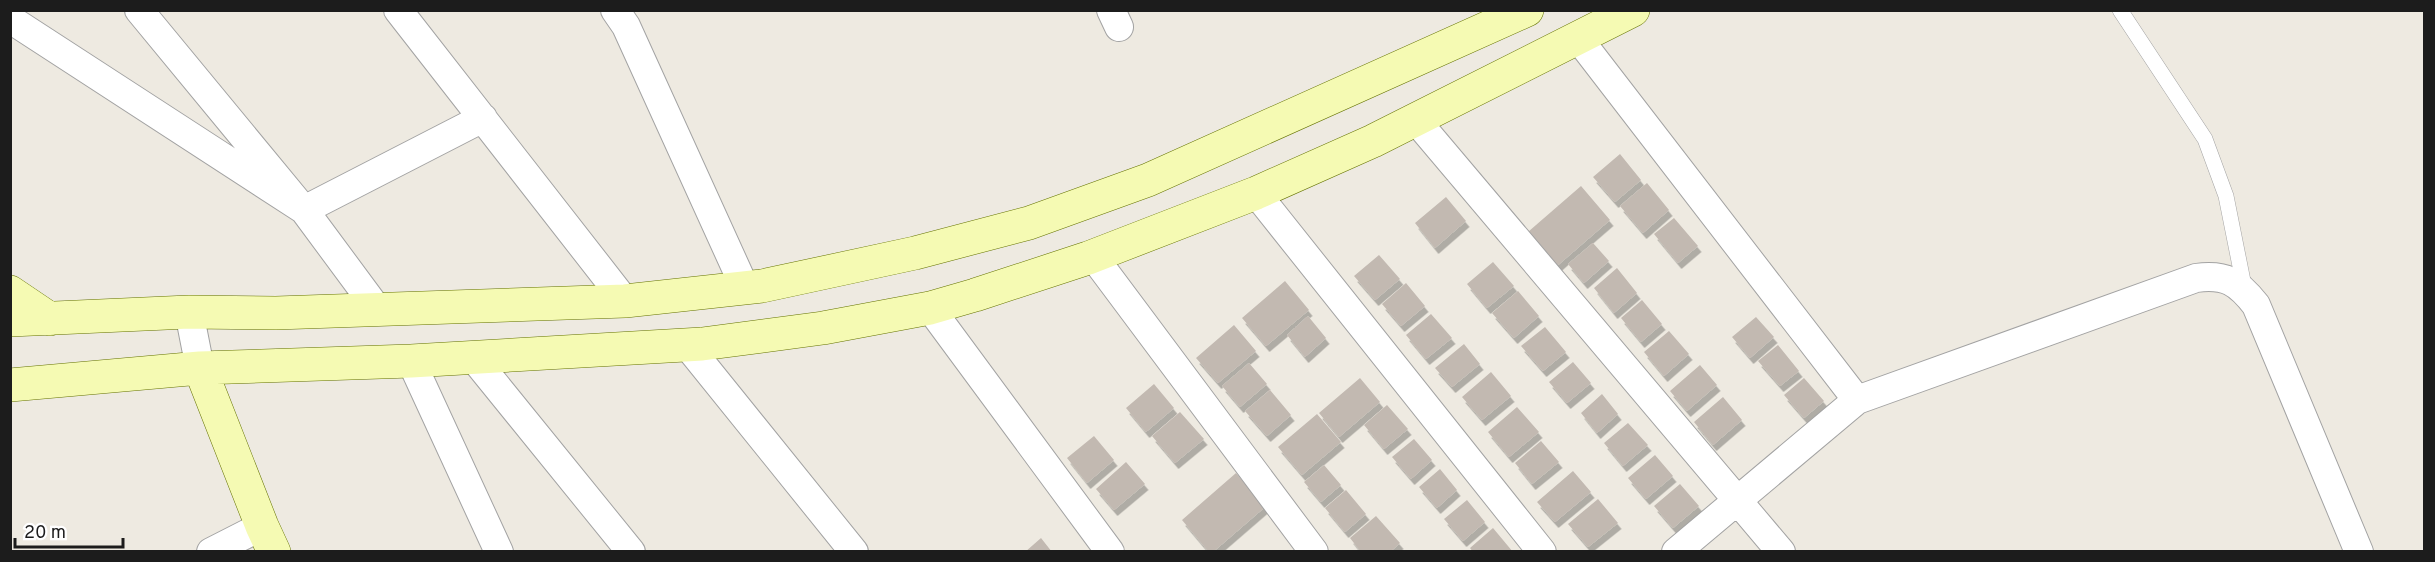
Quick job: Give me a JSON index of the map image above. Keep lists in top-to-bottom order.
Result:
{
  "scale_bar": "20 m"
}
